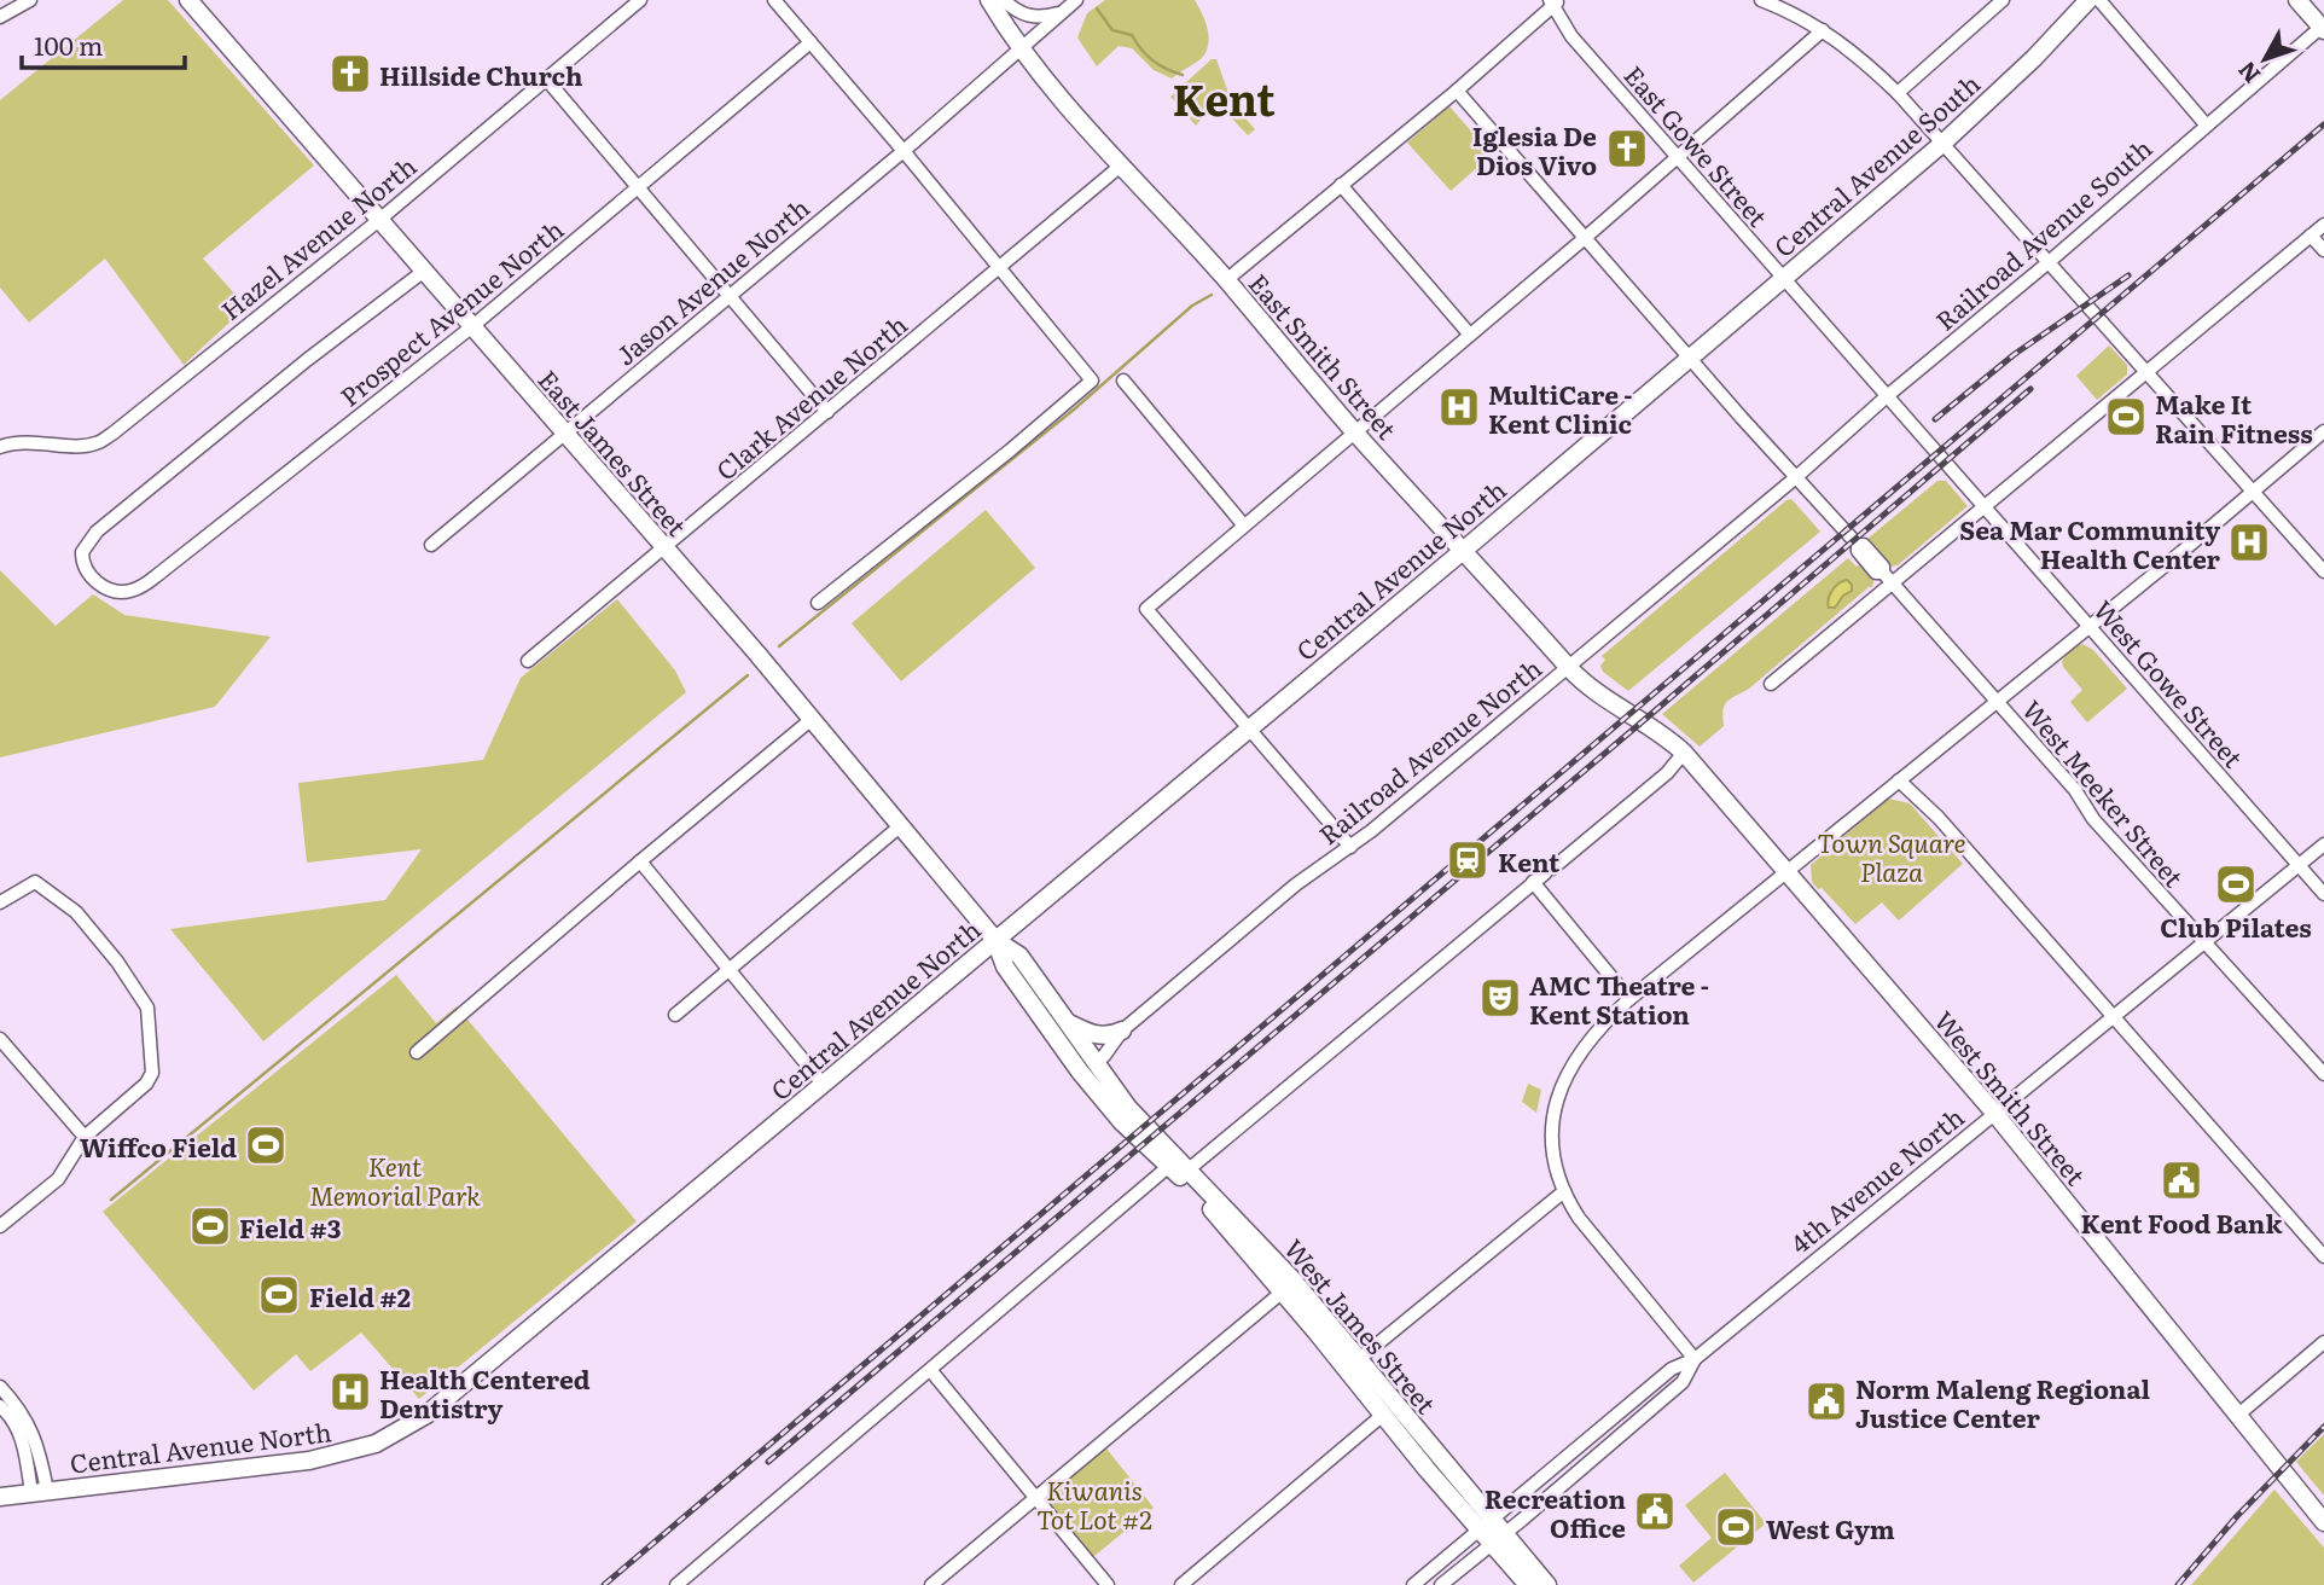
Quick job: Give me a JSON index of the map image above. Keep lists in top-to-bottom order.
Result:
{
  "streets": {
    "main road": [
      "Central Avenue South",
      "East Smith Street",
      "East James Street",
      "Central Avenue North",
      "West Smith Street",
      "West James Street"
    ],
    "street": [
      "East Gowe Street",
      "Railroad Avenue South",
      "Hazel Avenue North",
      "Jason Avenue North",
      "Prospect Avenue North",
      "Clark Avenue North",
      "West Gowe Street",
      "Railroad Avenue North",
      "West Meeker Street",
      "4th Avenue North"
    ]
  },
  "crossings": [
    ["East Gowe Street", "Central Avenue South"],
    ["East Gowe Street", "Railroad Avenue South"],
    ["East Gowe Street", "West Gowe Street"],
    ["Central Avenue South", "Central Avenue North"],
    ["Central Avenue South", "West Meeker Street"],
    ["Railroad Avenue South", "Railroad Avenue North"],
    ["Railroad Avenue South", "West Meeker Street"],
    ["Hazel Avenue North", "East James Street"],
    ["Jason Avenue North", "East Smith Street"],
    ["Jason Avenue North", "East James Street"],
    ["Prospect Avenue North", "East James Street"],
    ["East Smith Street", "Clark Avenue North"],
    ["East Smith Street", "Central Avenue North"],
    ["East Smith Street", "Railroad Avenue North"],
    ["East Smith Street", "West Smith Street"],
    ["Clark Avenue North", "East James Street"],
    ["East James Street", "Central Avenue North"],
    ["East James Street", "Railroad Avenue North"],
    ["East James Street", "West James Street"],
    ["Central Avenue North", "West Meeker Street"],
    ["West Gowe Street", "4th Avenue North"],
    ["Railroad Avenue North", "West Meeker Street"],
    ["West Meeker Street", "4th Avenue North"],
    ["West Smith Street", "4th Avenue North"],
    ["4th Avenue North", "West James Street"]
  ],
  "districts": ["Kent"],
  "parks": ["Town Square Plaza", "Kent Memorial Park", "Kiwanis Tot Lot #2"],
  "places": {
    "church": ["Hillside Church", "Iglesia De Dios Vivo"],
    "hospital": ["MultiCare - Kent Clinic", "Sea Mar Community Health Center", "Health Centered Dentistry"],
    "sports": [
      "Make It Rain Fitness",
      "Club Pilates",
      "Wiffco Field",
      "Field #3",
      "Field #2",
      "West Gym"
    ],
    "station": ["Kent"],
    "theatre": ["AMC Theatre - Kent Station"],
    "public building": ["Kent Food Bank", "Norm Maleng Regional Justice Center", "Recreation Office"]
  },
  "scale_bar": "100 m",
  "north": "bottom left"
}
